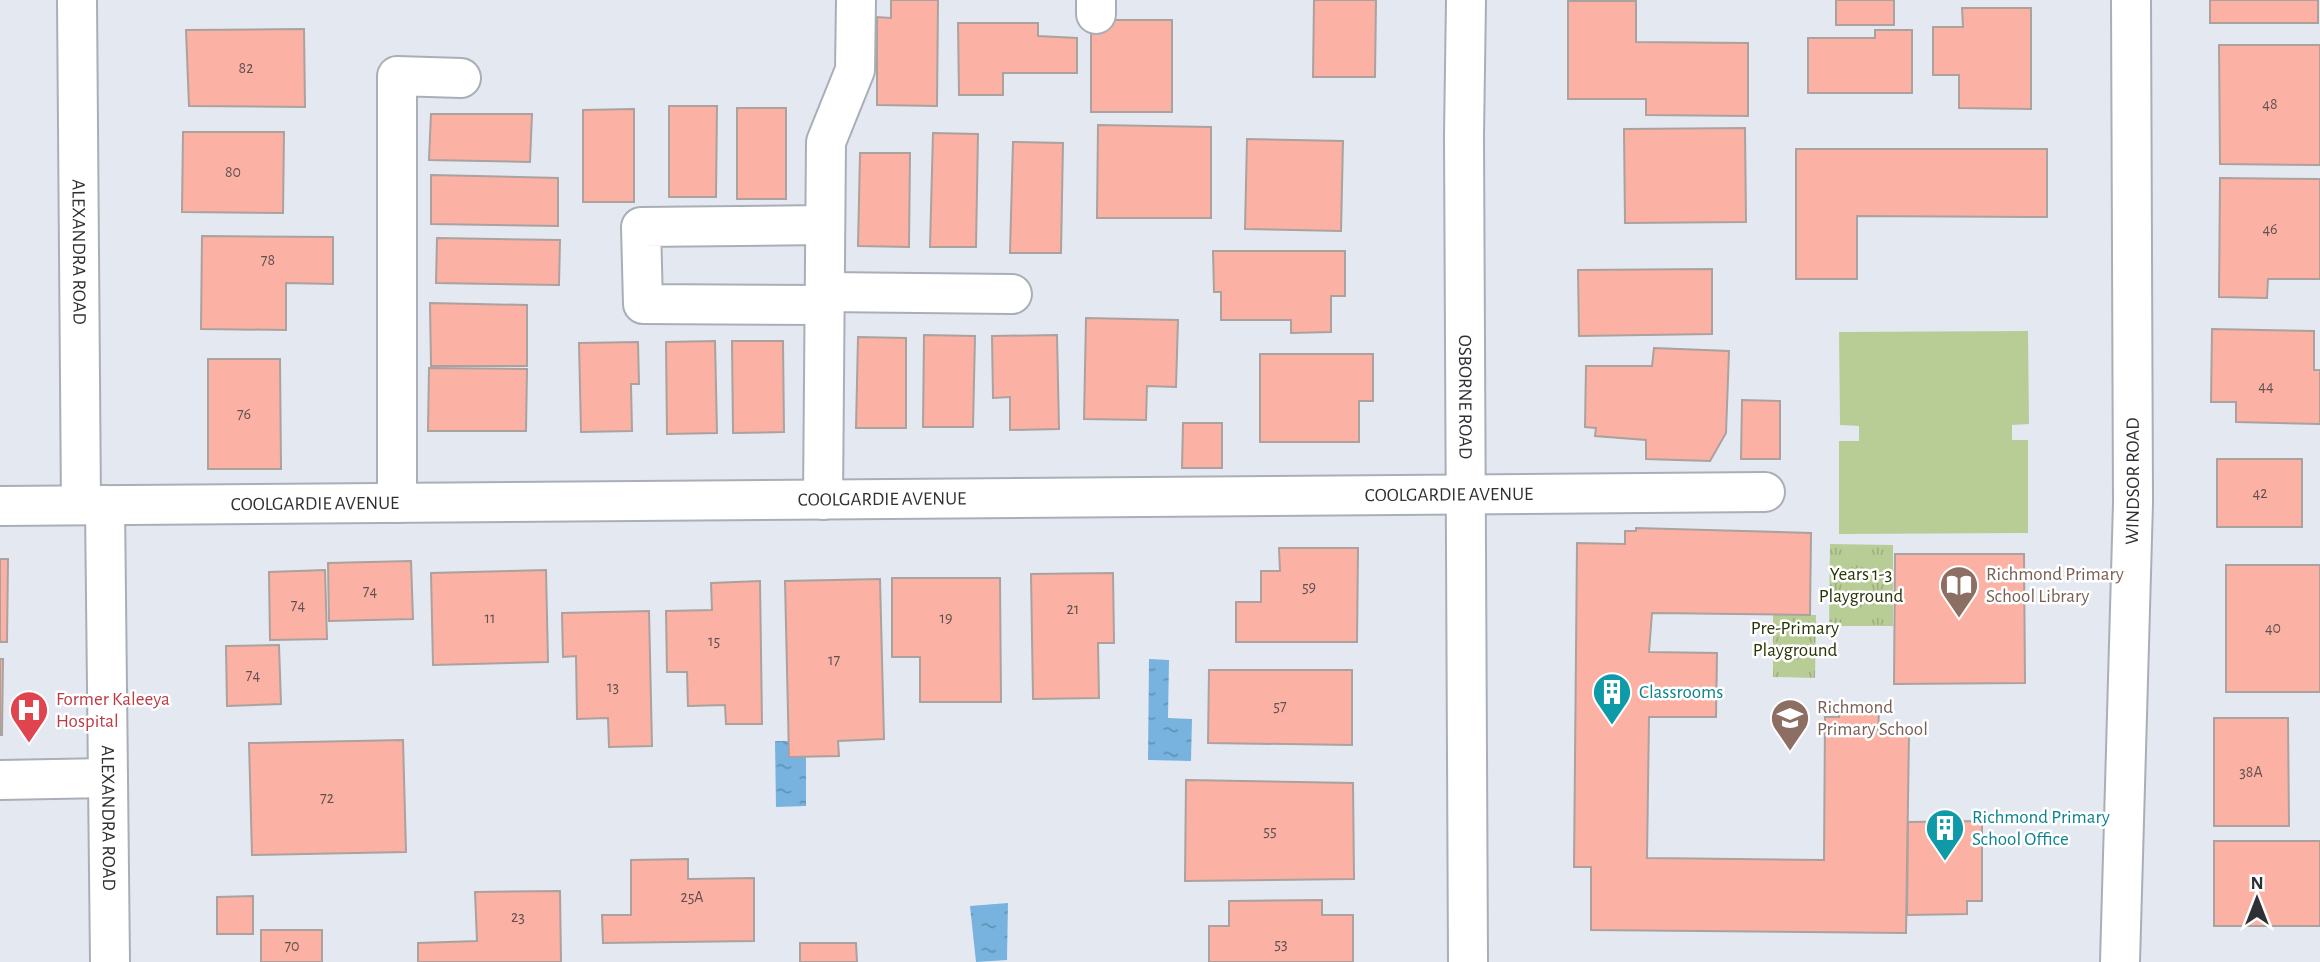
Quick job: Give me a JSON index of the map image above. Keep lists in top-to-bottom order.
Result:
{
  "streets": {
    "street": [
      "ALEXANDRA ROAD",
      "OSBORNE ROAD",
      "WINDSOR ROAD",
      "COOLGARDIE AVENUE"
    ]
  },
  "crossings": [
    ["ALEXANDRA ROAD", "COOLGARDIE AVENUE"],
    ["OSBORNE ROAD", "COOLGARDIE AVENUE"]
  ],
  "parks": ["Years 1-3 Playground", "Pre-Primary Playground"],
  "places": {
    "library": ["Richmond Primary School Library"],
    "building": ["Classrooms", "Richmond Primary School Office"],
    "hospital": ["Former Kaleeya Hospital"],
    "school or university": ["Richmond Primary School"]
  },
  "house_numbers": [
    "82",
    "48",
    "80",
    "46",
    "78",
    "44",
    "76",
    "42",
    "59",
    "74",
    "74",
    "21",
    "11",
    "19",
    "40",
    "15",
    "17",
    "74",
    "13",
    "57",
    "38A",
    "72",
    "55",
    "25A",
    "23",
    "53",
    "70"
  ],
  "north": "top"
}
